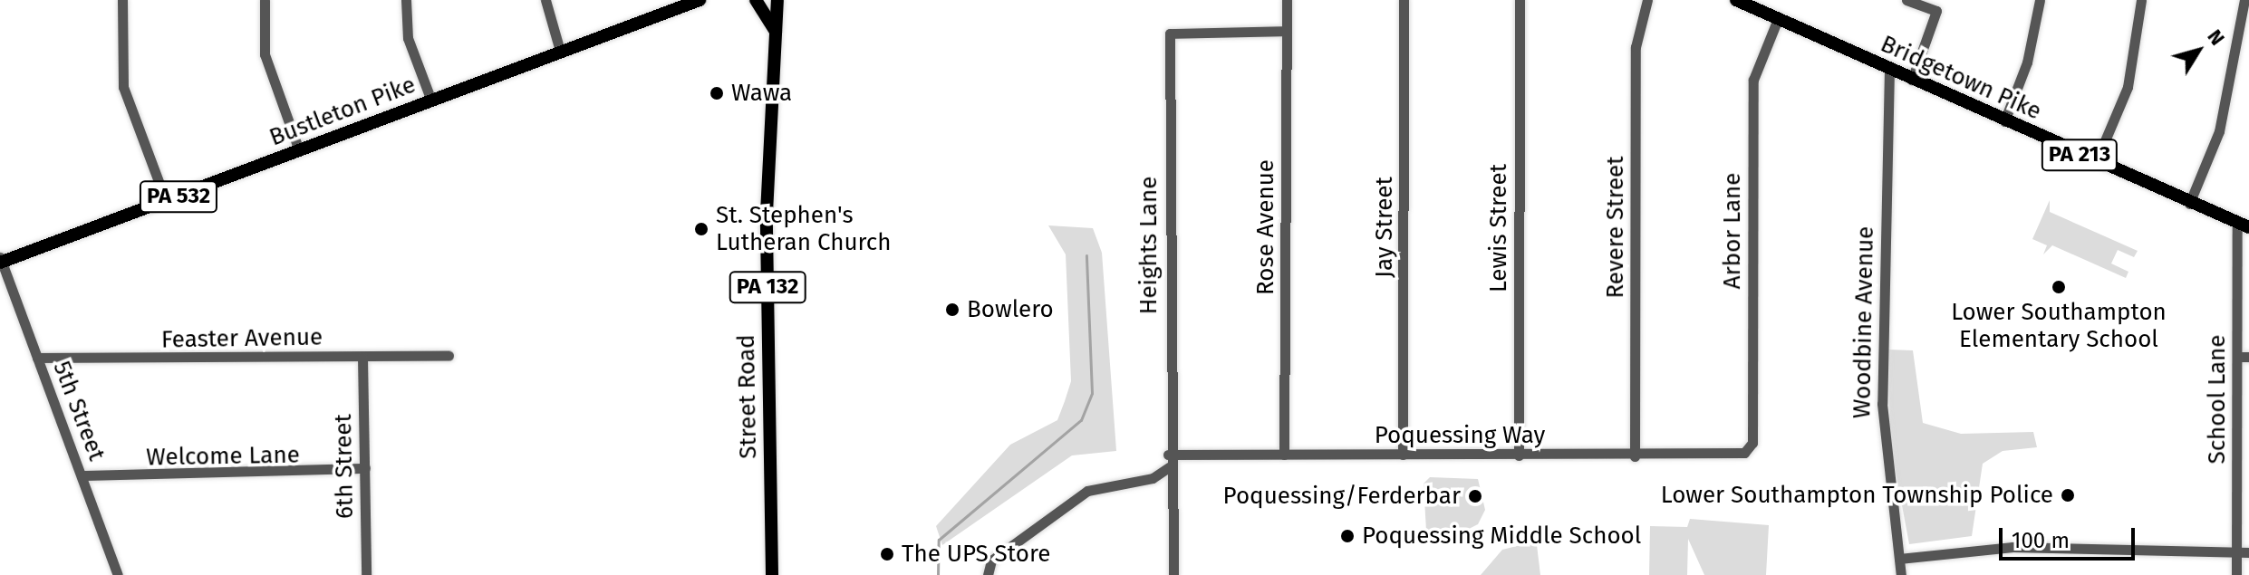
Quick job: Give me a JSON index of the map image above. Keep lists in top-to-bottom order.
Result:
{
  "streets": {
    "main road": [
      "Bridgetown Pike",
      "Bustleton Pike",
      "PA 213",
      "PA 532",
      "PA 132",
      "Street Road"
    ],
    "street": [
      "Rose Avenue",
      "Jay Street",
      "Revere Street",
      "Lewis Street",
      "Arbor Lane",
      "Heights Lane",
      "Woodbine Avenue",
      "Feaster Avenue",
      "School Lane",
      "5th Street",
      "Poquessing Way",
      "Welcome Lane",
      "6th Street"
    ]
  },
  "crossings": [
    ["Bridgetown Pike", "Arbor Lane"],
    ["Bridgetown Pike", "Woodbine Avenue"],
    ["Bridgetown Pike", "School Lane"],
    ["Bustleton Pike", "5th Street"],
    ["Rose Avenue", "Heights Lane"],
    ["Rose Avenue", "Poquessing Way"],
    ["Jay Street", "Poquessing Way"],
    ["Revere Street", "Poquessing Way"],
    ["Lewis Street", "Poquessing Way"],
    ["Arbor Lane", "Poquessing Way"],
    ["Heights Lane", "Poquessing Way"],
    ["Feaster Avenue", "5th Street"],
    ["Feaster Avenue", "6th Street"],
    ["5th Street", "Welcome Lane"],
    ["Welcome Lane", "6th Street"]
  ],
  "places": [
    "Wawa",
    "St. Stephen's Lutheran Church",
    "Lower Southampton Elementary School",
    "Bowlero",
    "Lower Southampton Township Police",
    "Poquessing/Ferderbar",
    "Poquessing Middle School",
    "The UPS Store"
  ],
  "scale_bar": "100 m",
  "north": "top right"
}
